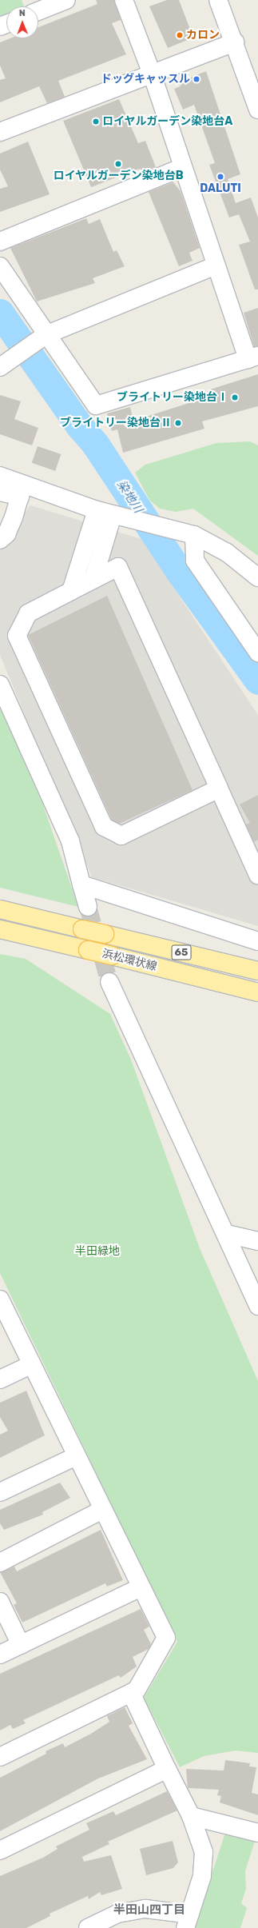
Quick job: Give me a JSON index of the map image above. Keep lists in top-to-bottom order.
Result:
{
  "streets": {
    "main road": ["65", "浜松環状線"]
  },
  "districts": ["半田山四丁目"],
  "water": ["染地川"],
  "parks": ["半田緑地"],
  "places": [
    "カロン",
    "ドッグキャッスル",
    "ロイヤルガーデン染地台A",
    "ロイヤルガーデン染地台B",
    "DALUTI",
    "ブライトリー染地台Ⅰ",
    "ブライトリー染地台Ⅱ"
  ],
  "north": "top"
}
